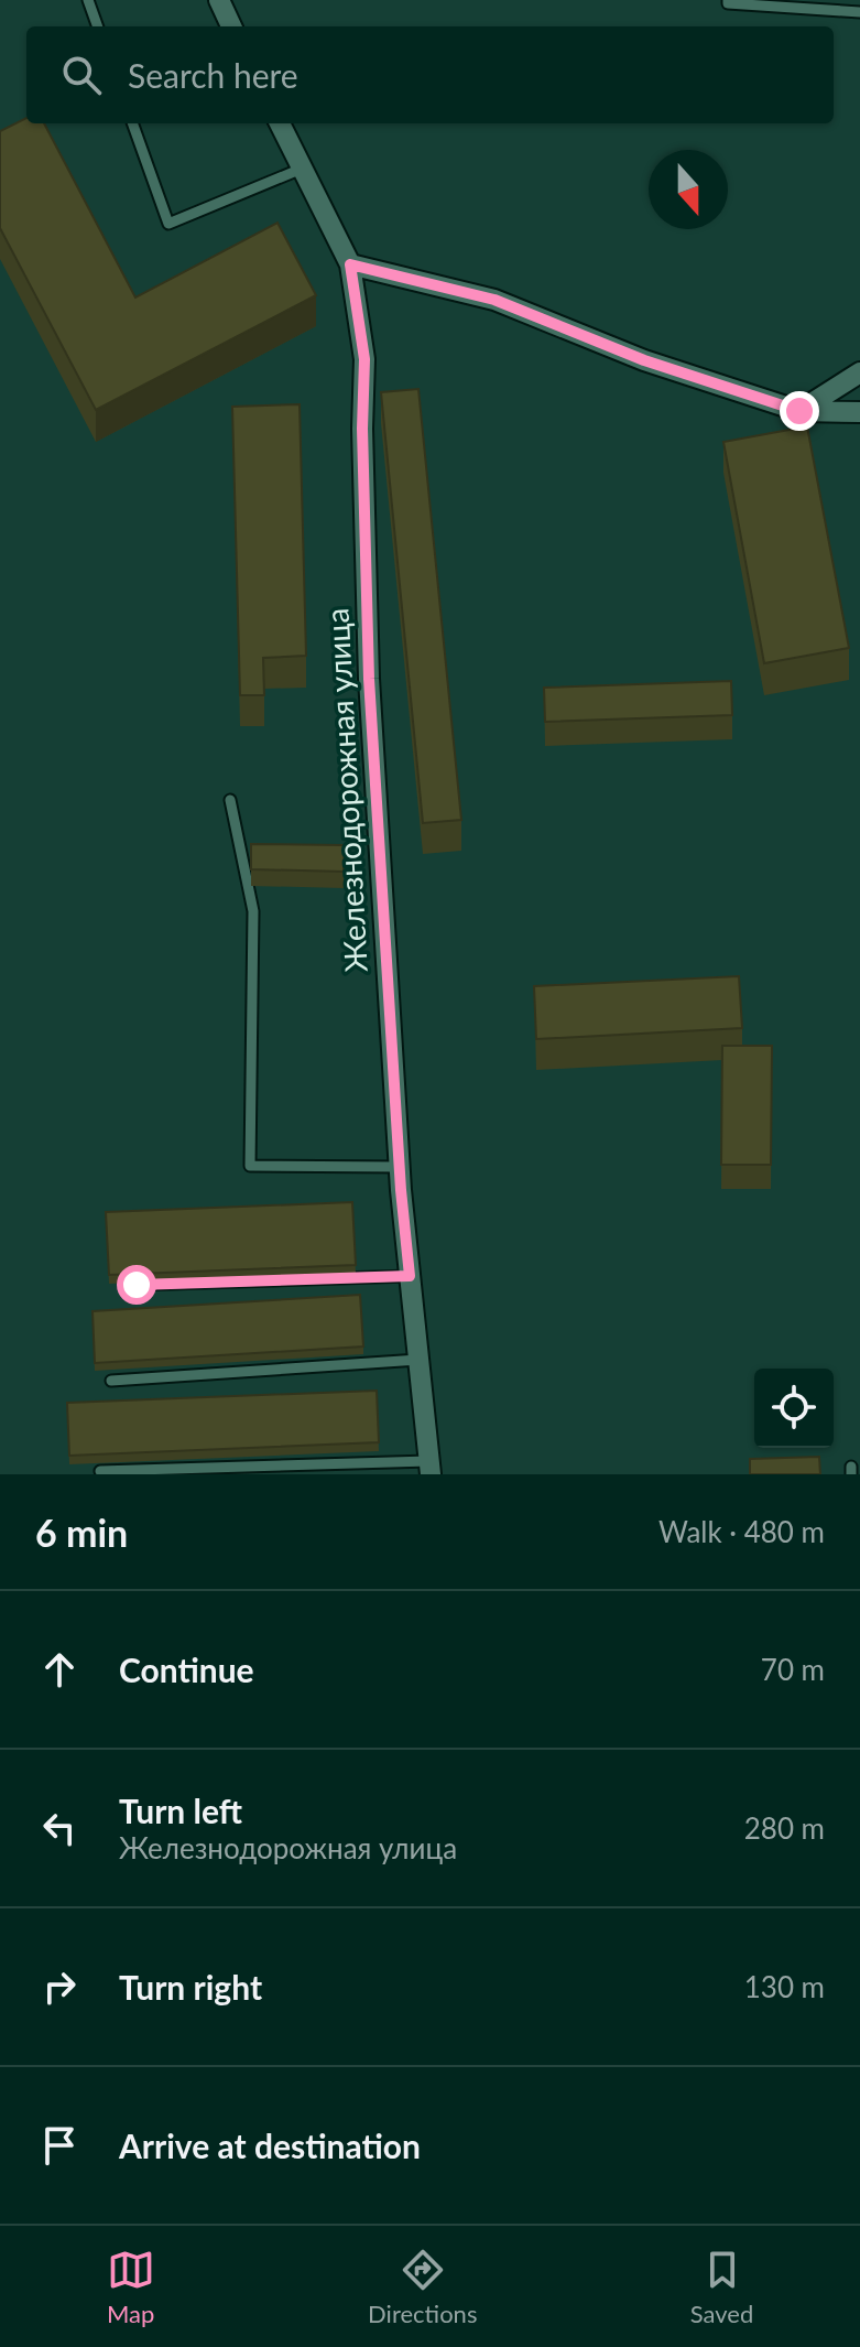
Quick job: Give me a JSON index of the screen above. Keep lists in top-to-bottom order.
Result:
{
  "streets": {
    "street": ["Железнодорожная улица"]
  },
  "north": "bottom",
  "page": {
    "search": "Search here",
    "heading": ["6 min", "Walk · 480 m"],
    "list": [
      ["Continue", "70 m"],
      ["Turn left", "Железнодорожная улица", "280 m"],
      ["Turn right", "130 m"],
      "Arrive at destination"
    ],
    "nav": ["Map", "Directions", "Saved"]
  }
}
